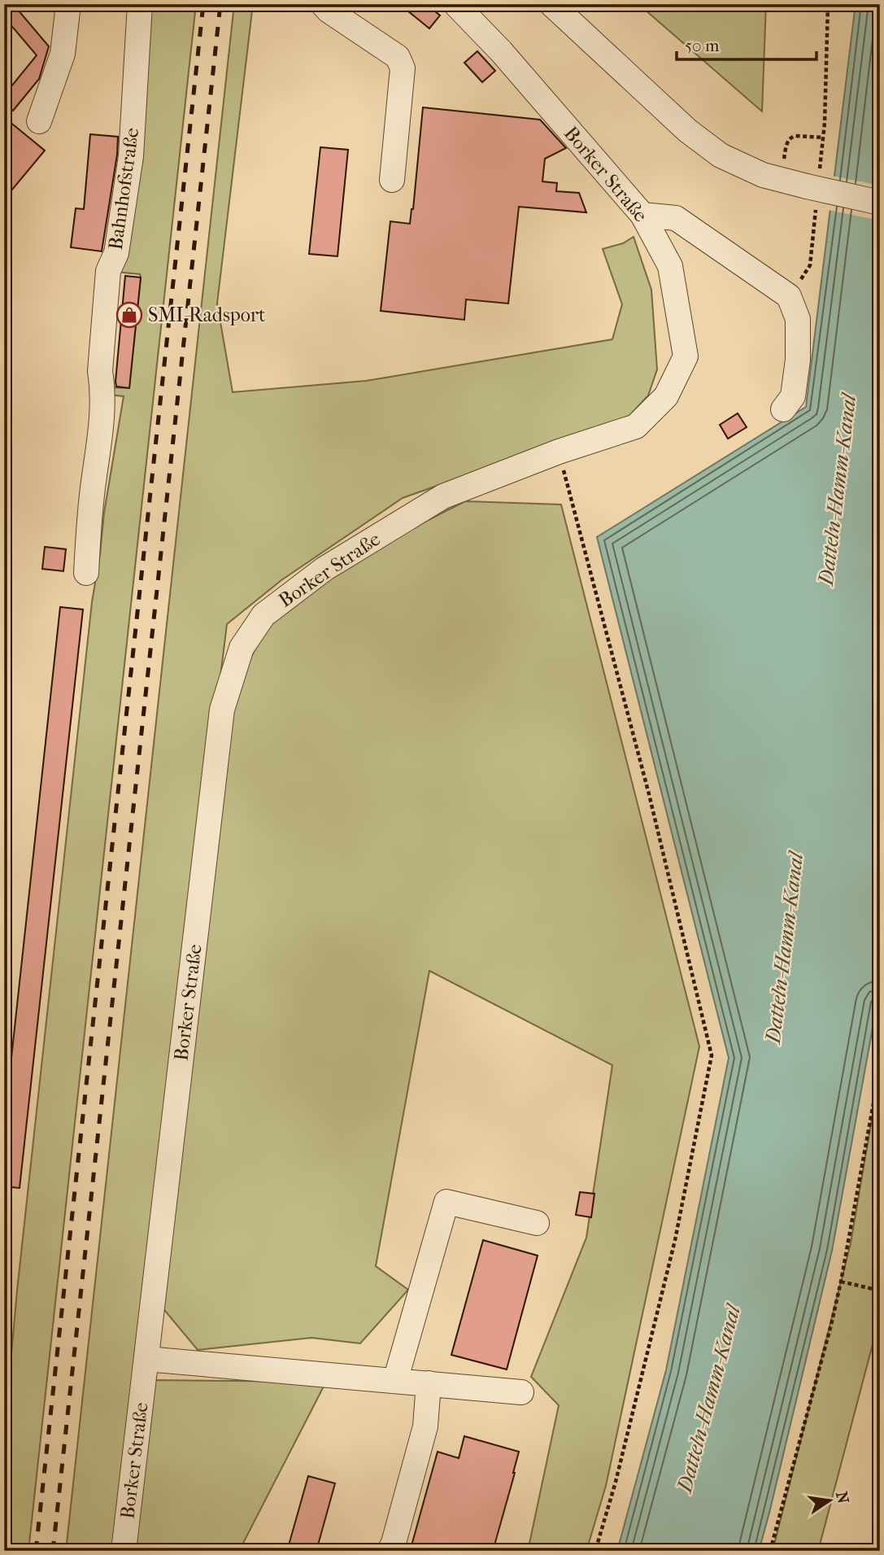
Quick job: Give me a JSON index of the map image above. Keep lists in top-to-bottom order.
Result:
{
  "streets": {
    "street": ["Borker Straße", "Bahnhofstraße"]
  },
  "water": ["Datteln-Hamm-Kanal"],
  "places": {
    "shop": ["SMI-Radsport"]
  },
  "scale_bar": "50 m",
  "north": "right"
}
